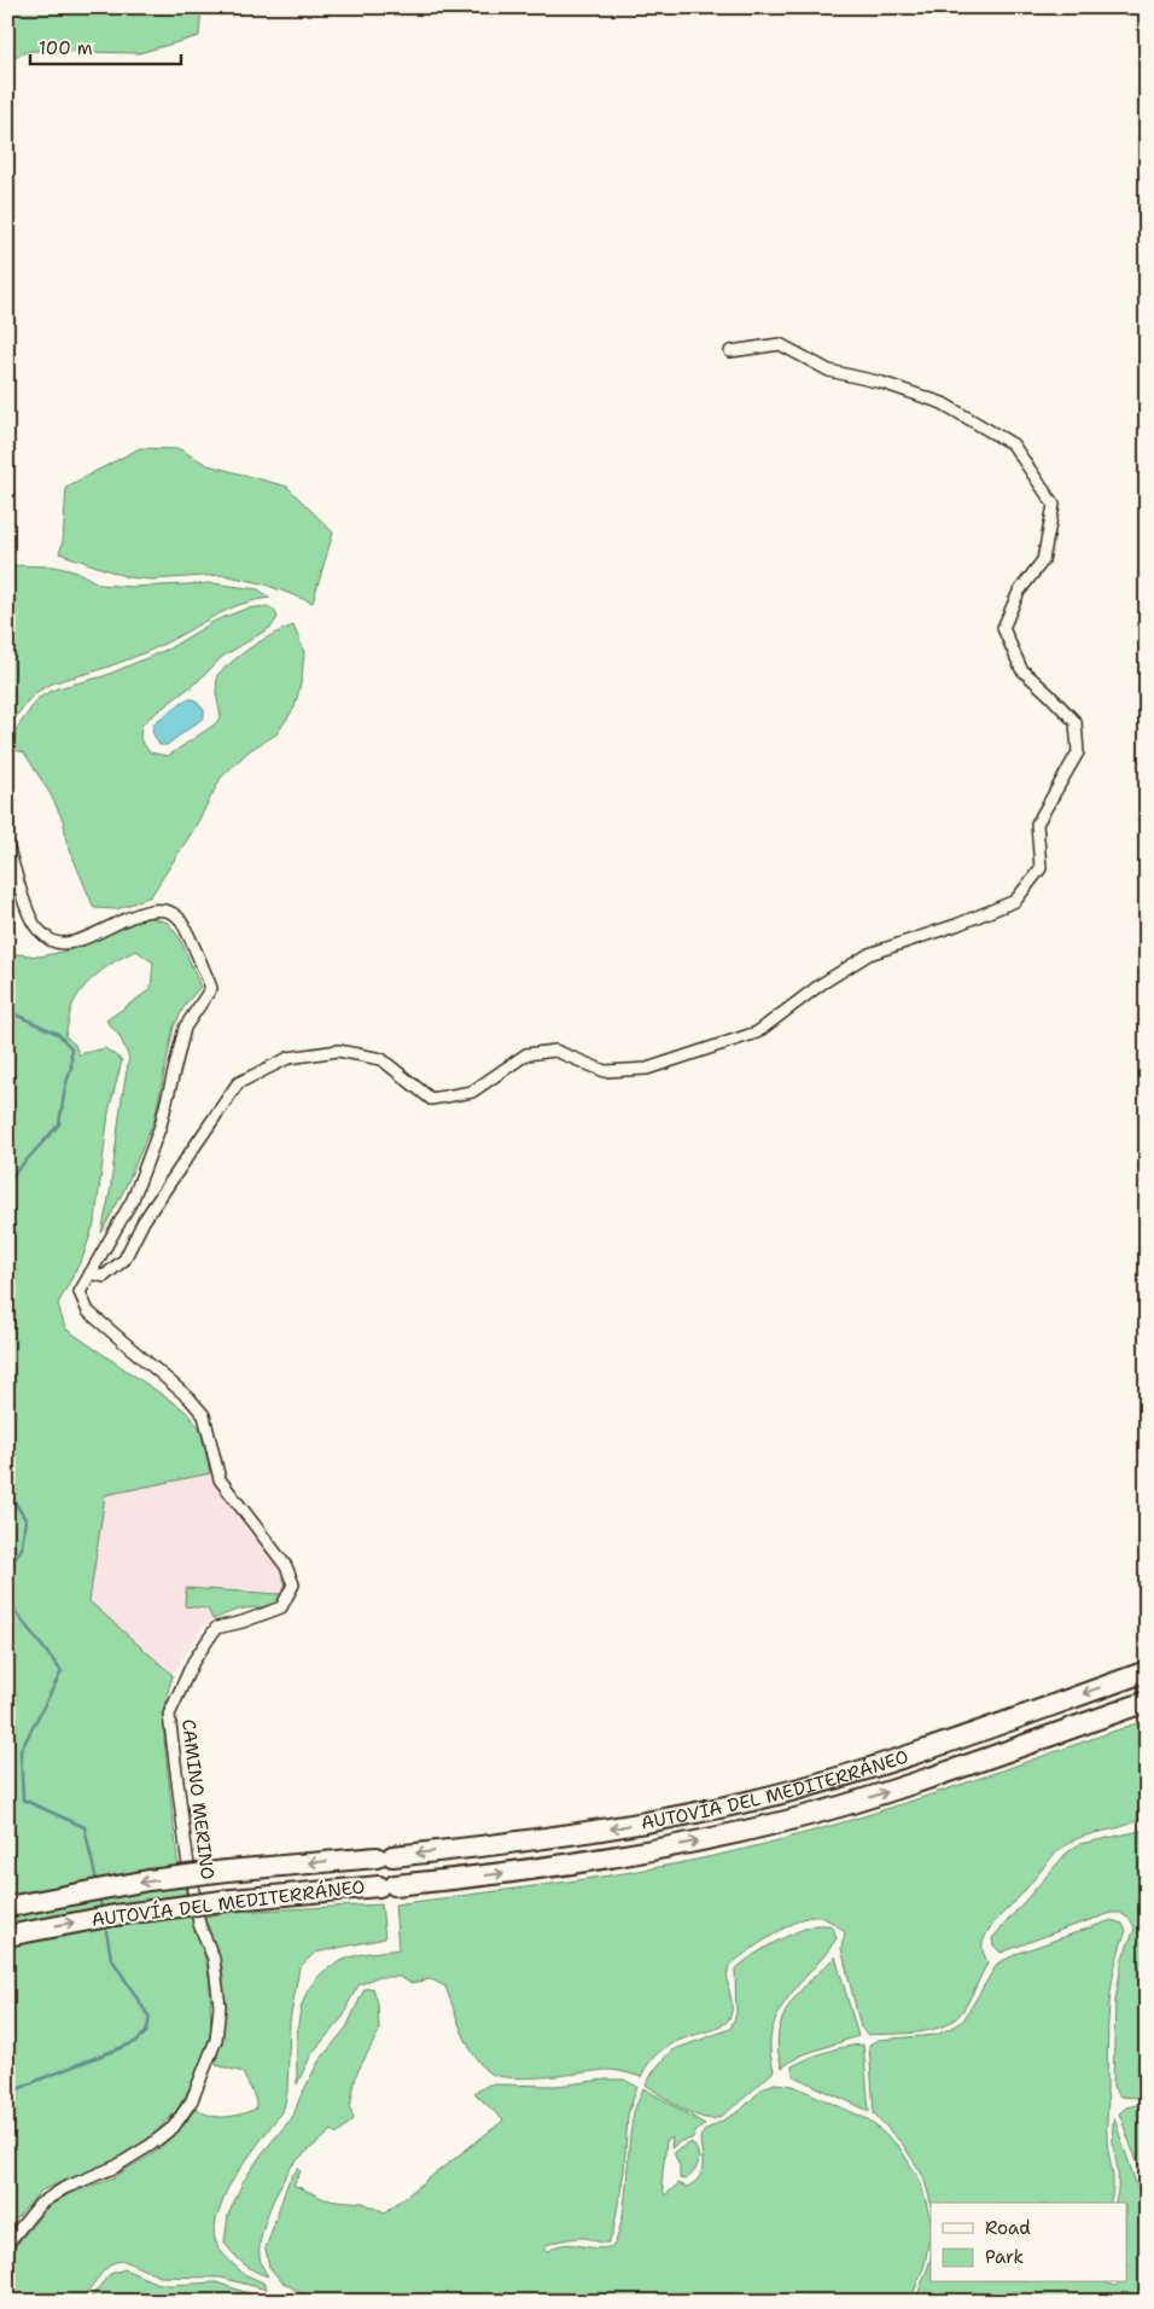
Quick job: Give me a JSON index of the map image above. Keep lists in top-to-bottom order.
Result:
{
  "streets": {
    "highway": ["AUTOVÍA DEL MEDITERRÁNEO"],
    "street": ["CAMINO MERINO"]
  },
  "legend": ["Road", "Park"],
  "scale_bar": "100 m"
}
